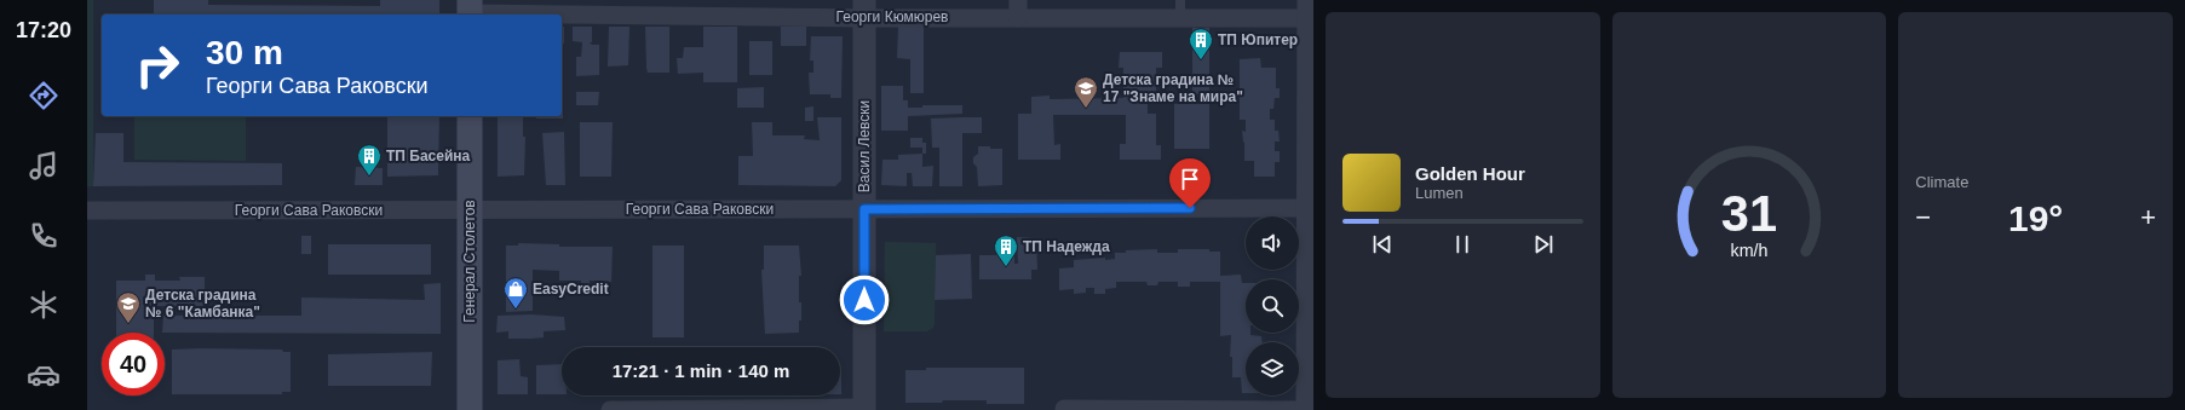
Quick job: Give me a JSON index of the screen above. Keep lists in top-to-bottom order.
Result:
{
  "streets": {
    "main road": ["Генерал Столетов"],
    "street": ["Георги Кюмюрев", "Васил Левски", "Георги Сава Раковски"]
  },
  "crossings": [
    ["Георги Кюмюрев", "Васил Левски"],
    ["Васил Левски", "Георги Сава Раковски"],
    ["Георги Сава Раковски", "Генерал Столетов"]
  ],
  "places": {
    "building": ["ТП Юпитер", "ТП Басейна", "ТП Надежда"],
    "school or university": ["Детска градина № 17 \"Знаме на мира\"", "Детска градина № 6 \"Камбанка\""],
    "shop": ["EasyCredit"]
  },
  "page": {
    "tabs": "17:20",
    "tile": "Climate",
    "turn": ["30 m", "Георги Сава Раковски"],
    "song": ["Golden Hour", "Lumen"],
    "heat": ["−", "19°", "+"],
    "limit": "40",
    "trip": "17:21 · 1 min · 140 m",
    "gauge": ["31", "km/h"]
  }
}
